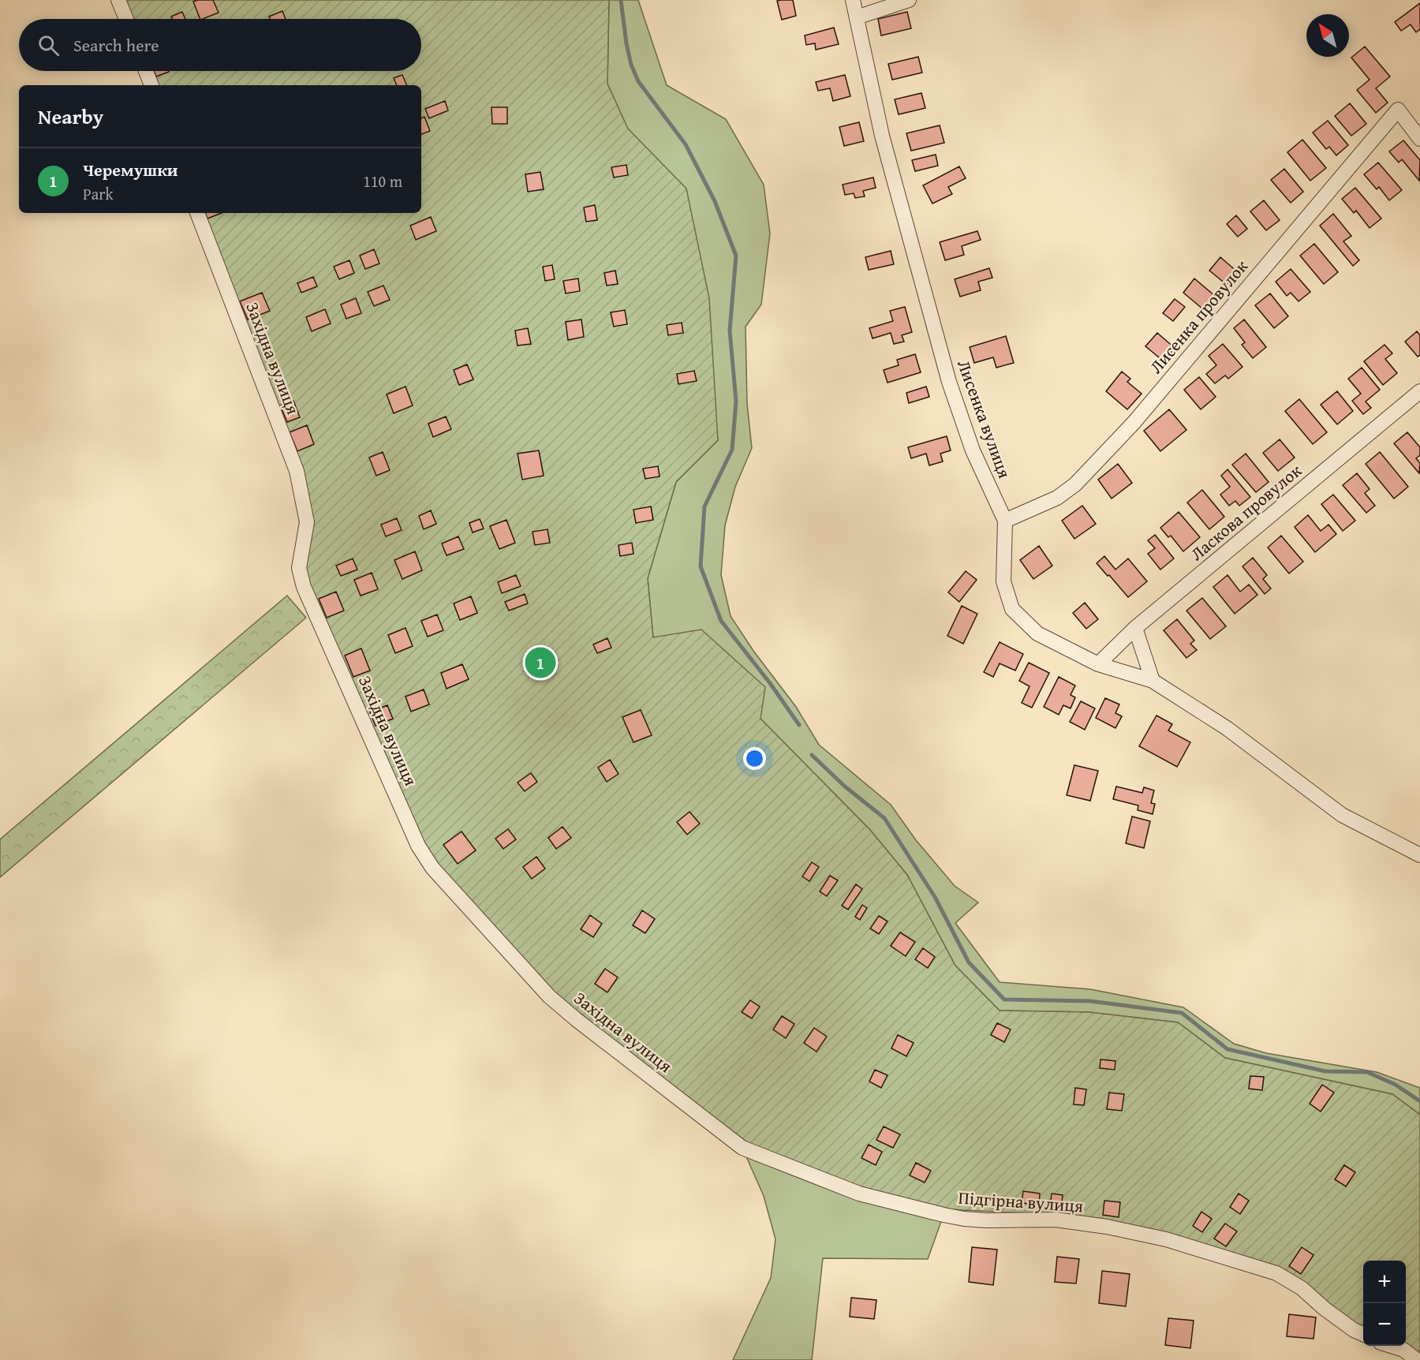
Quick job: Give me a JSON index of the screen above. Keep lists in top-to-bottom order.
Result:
{
  "streets": {
    "street": [
      "Лисенка провулок",
      "Західна вулиця",
      "Лисенка вулиця",
      "Ласкова провулок",
      "Підгірна вулиця"
    ]
  },
  "crossings": [
    ["Лисенка провулок", "Лисенка вулиця"],
    ["Західна вулиця", "Підгірна вулиця"],
    ["Лисенка вулиця", "Ласкова провулок"]
  ],
  "north": "top left",
  "page": {
    "search": "Search here",
    "heading": "Nearby",
    "list": [
      {
        "mark": "1",
        "name": "Черемушки",
        "note": "Park",
        "value": "110 m"
      }
    ],
    "pins": "1",
    "map_buttons": ["+", "−"]
  }
}
